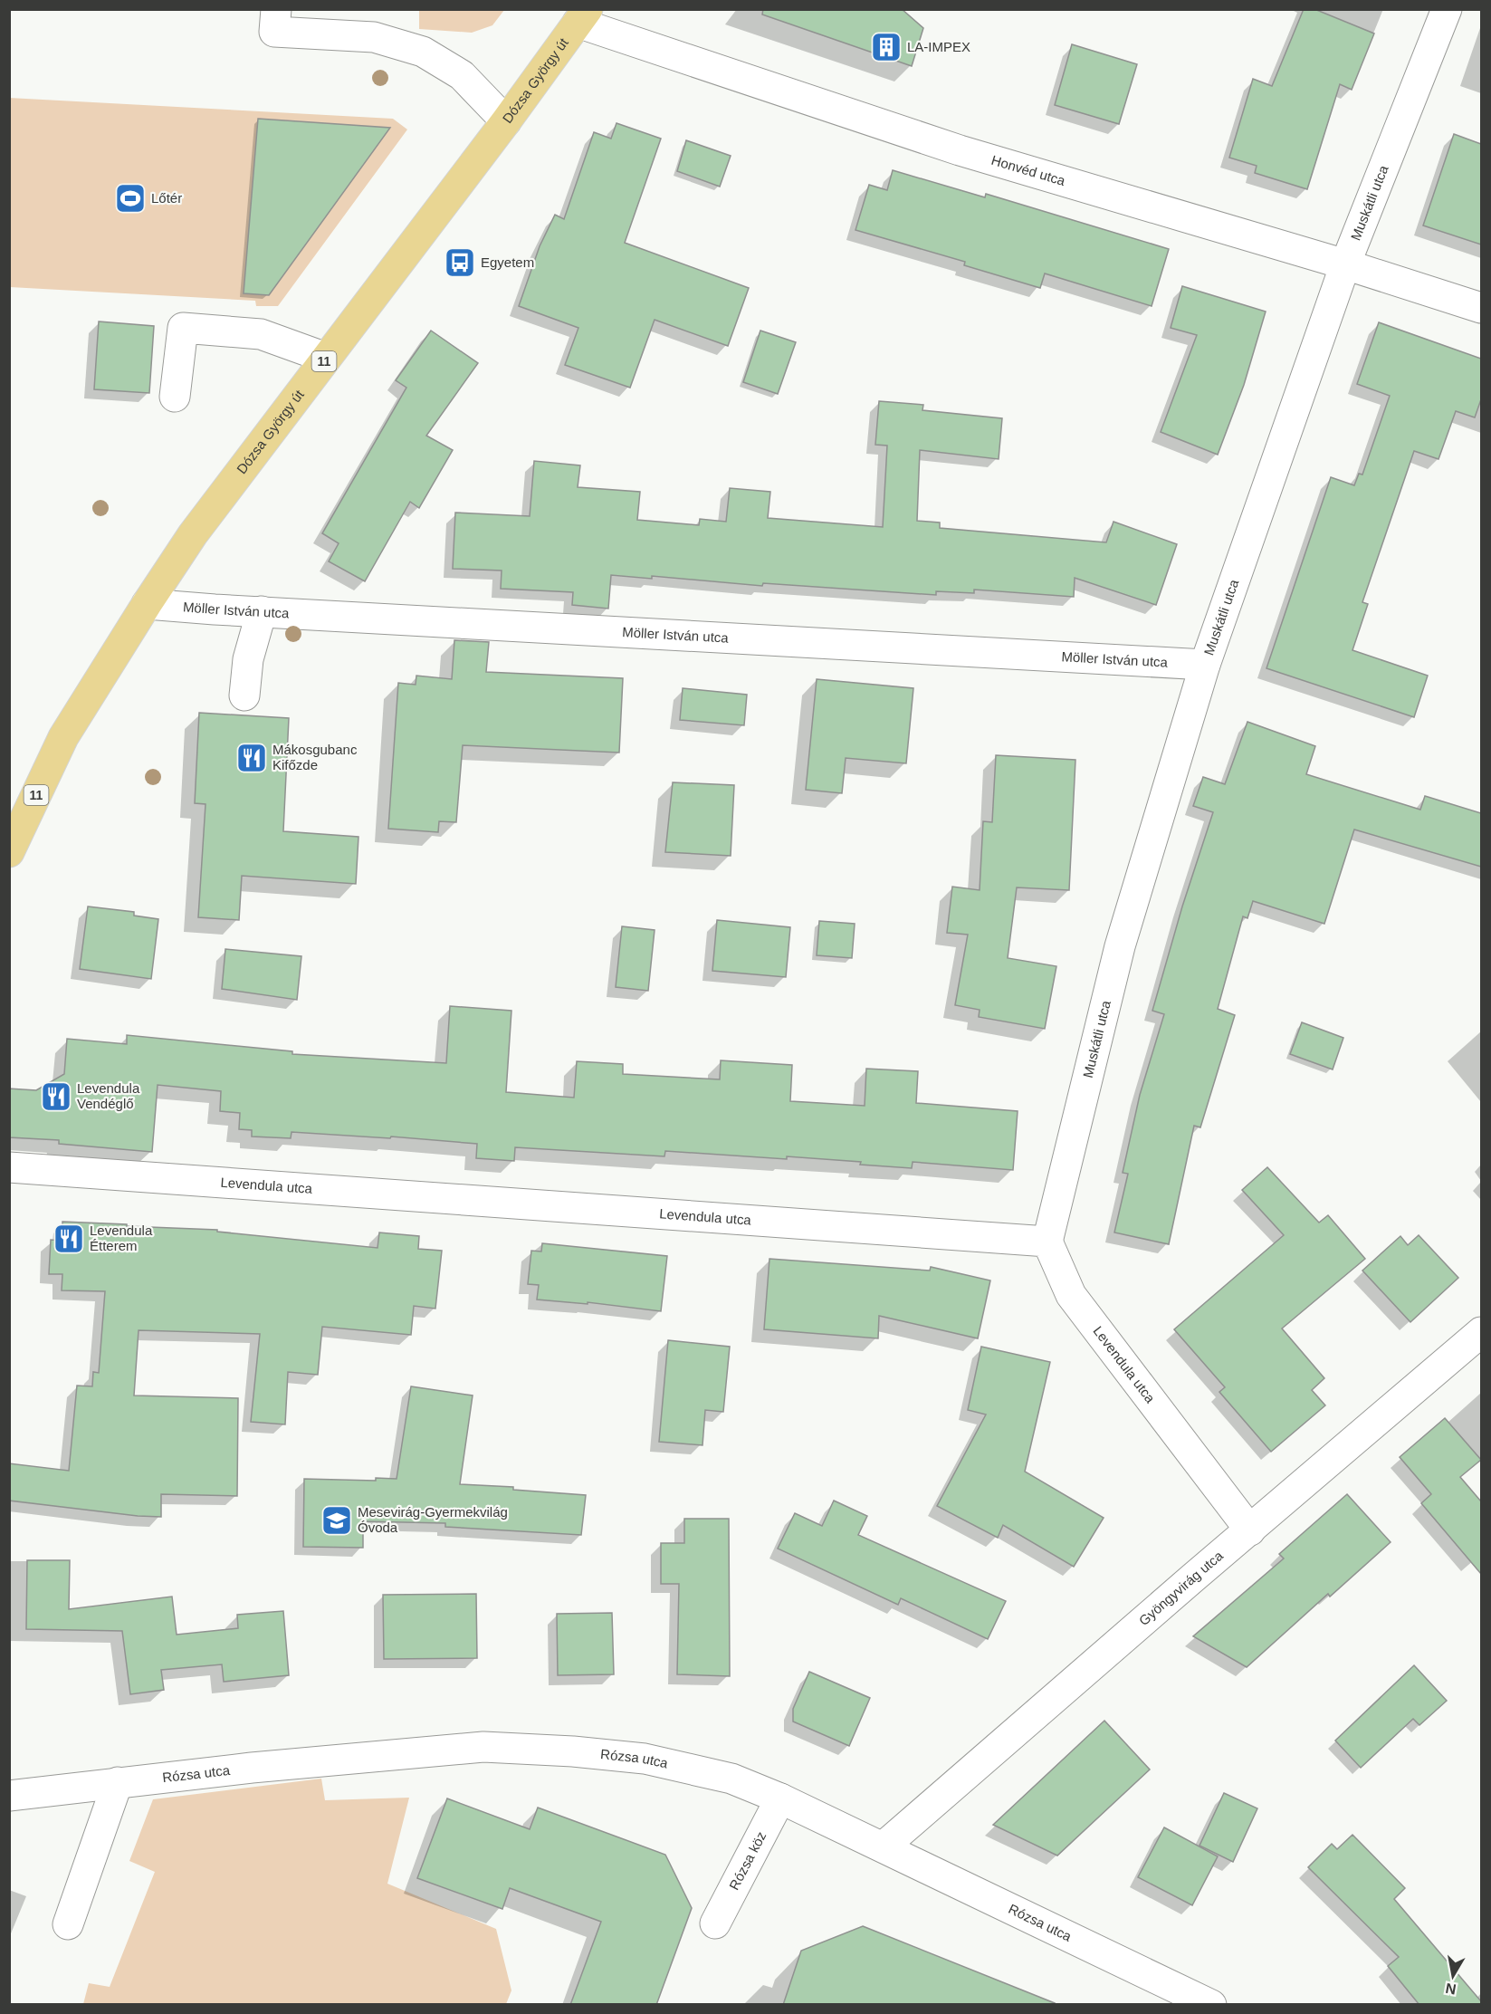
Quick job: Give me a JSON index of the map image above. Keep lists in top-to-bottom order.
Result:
{
  "streets": {
    "main road": ["Dózsa György út", "11"],
    "street": [
      "Honvéd utca",
      "Muskátli utca",
      "Möller István utca",
      "Levendula utca",
      "Gyöngyvirág utca",
      "Rózsa utca",
      "Rózsa köz"
    ]
  },
  "crossings": [
    ["Dózsa György út", "Honvéd utca"],
    ["Dózsa György út", "Möller István utca"],
    ["Honvéd utca", "Muskátli utca"],
    ["Muskátli utca", "Möller István utca"],
    ["Muskátli utca", "Levendula utca"],
    ["Levendula utca", "Gyöngyvirág utca"],
    ["Gyöngyvirág utca", "Rózsa utca"],
    ["Rózsa utca", "Rózsa köz"]
  ],
  "places": {
    "building": ["LA-IMPEX"],
    "sports": ["Lőtér"],
    "bus stop": ["Egyetem"],
    "restaurant": ["Mákosgubanc Kifőzde", "Levendula Vendéglő", "Levendula Étterem"],
    "school or university": ["Mesevirág-Gyermekvilág Óvoda"]
  },
  "north": "bottom"
}
